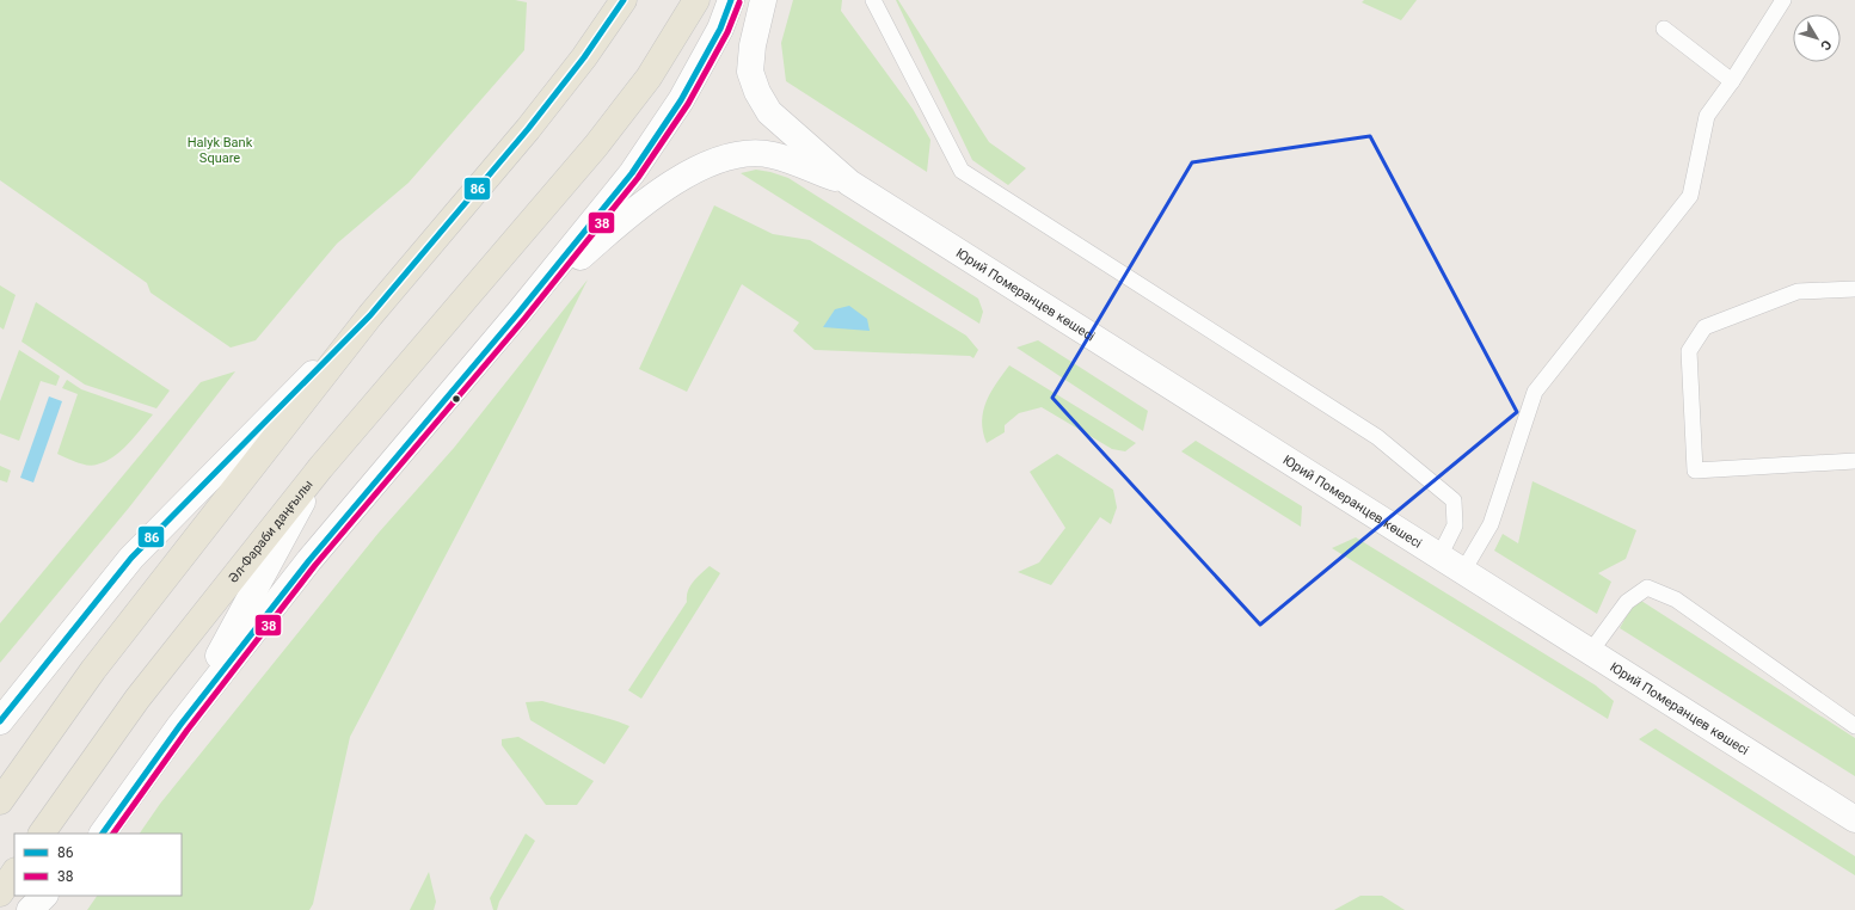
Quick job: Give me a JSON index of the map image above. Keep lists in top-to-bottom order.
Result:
{
  "streets": {
    "main road": ["Юрий Померанцев көшесі", "Әл-Фараби даңғылы"]
  },
  "parks": ["Halyk Bank Square"],
  "lines": ["transit line 86", "transit line 38"],
  "legend": ["86", "38"],
  "north": "bottom right"
}
